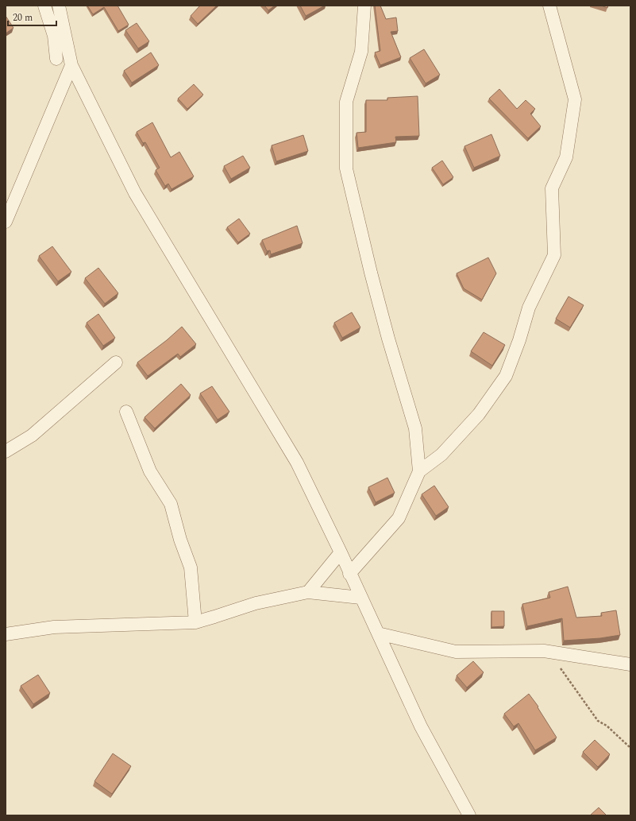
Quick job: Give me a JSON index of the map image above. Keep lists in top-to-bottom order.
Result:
{
  "scale_bar": "20 m"
}
